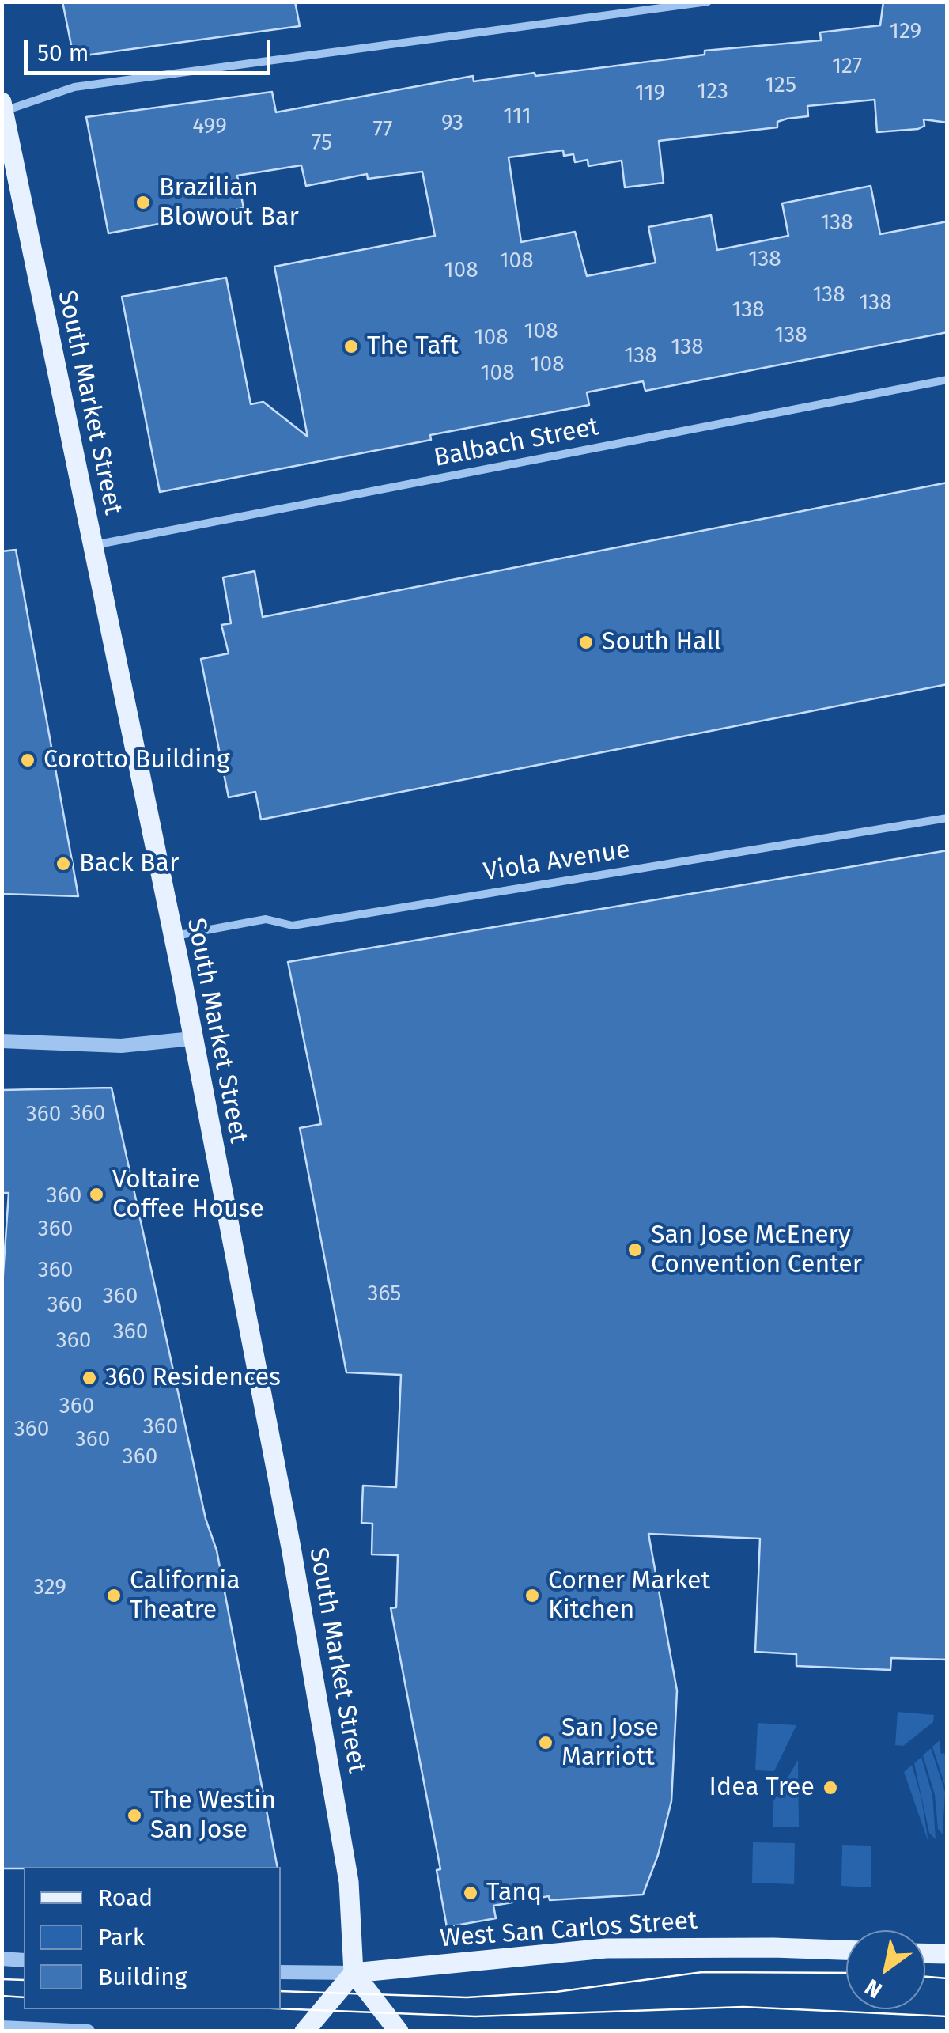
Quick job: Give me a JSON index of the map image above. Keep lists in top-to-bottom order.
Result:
{
  "streets": {
    "main road": ["South Market Street", "West San Carlos Street"],
    "street": ["Balbach Street", "Viola Avenue"]
  },
  "crossings": [
    ["South Market Street", "Balbach Street"],
    ["South Market Street", "Viola Avenue"],
    ["South Market Street", "West San Carlos Street"]
  ],
  "places": [
    "Brazilian Blowout Bar",
    "The Taft",
    "South Hall",
    "Corotto Building",
    "Back Bar",
    "Voltaire Coffee House",
    "San Jose McEnery Convention Center",
    "360 Residences",
    "California Theatre",
    "Corner Market Kitchen",
    "San Jose Marriott",
    "Idea Tree",
    "The Westin San Jose",
    "Tanq"
  ],
  "house_numbers": [
    "129",
    "127",
    "125",
    "123",
    "119",
    "111",
    "93",
    "499",
    "77",
    "75",
    "138",
    "138",
    "108",
    "108",
    "138",
    "138",
    "138",
    "108",
    "138",
    "108",
    "138",
    "138",
    "108",
    "108",
    "360",
    "360",
    "360",
    "360",
    "360",
    "365",
    "360",
    "360",
    "360",
    "360",
    "360",
    "360",
    "360",
    "360",
    "360",
    "329"
  ],
  "legend": ["Road", "Park", "Building"],
  "scale_bar": "50 m",
  "north": "bottom left"
}
